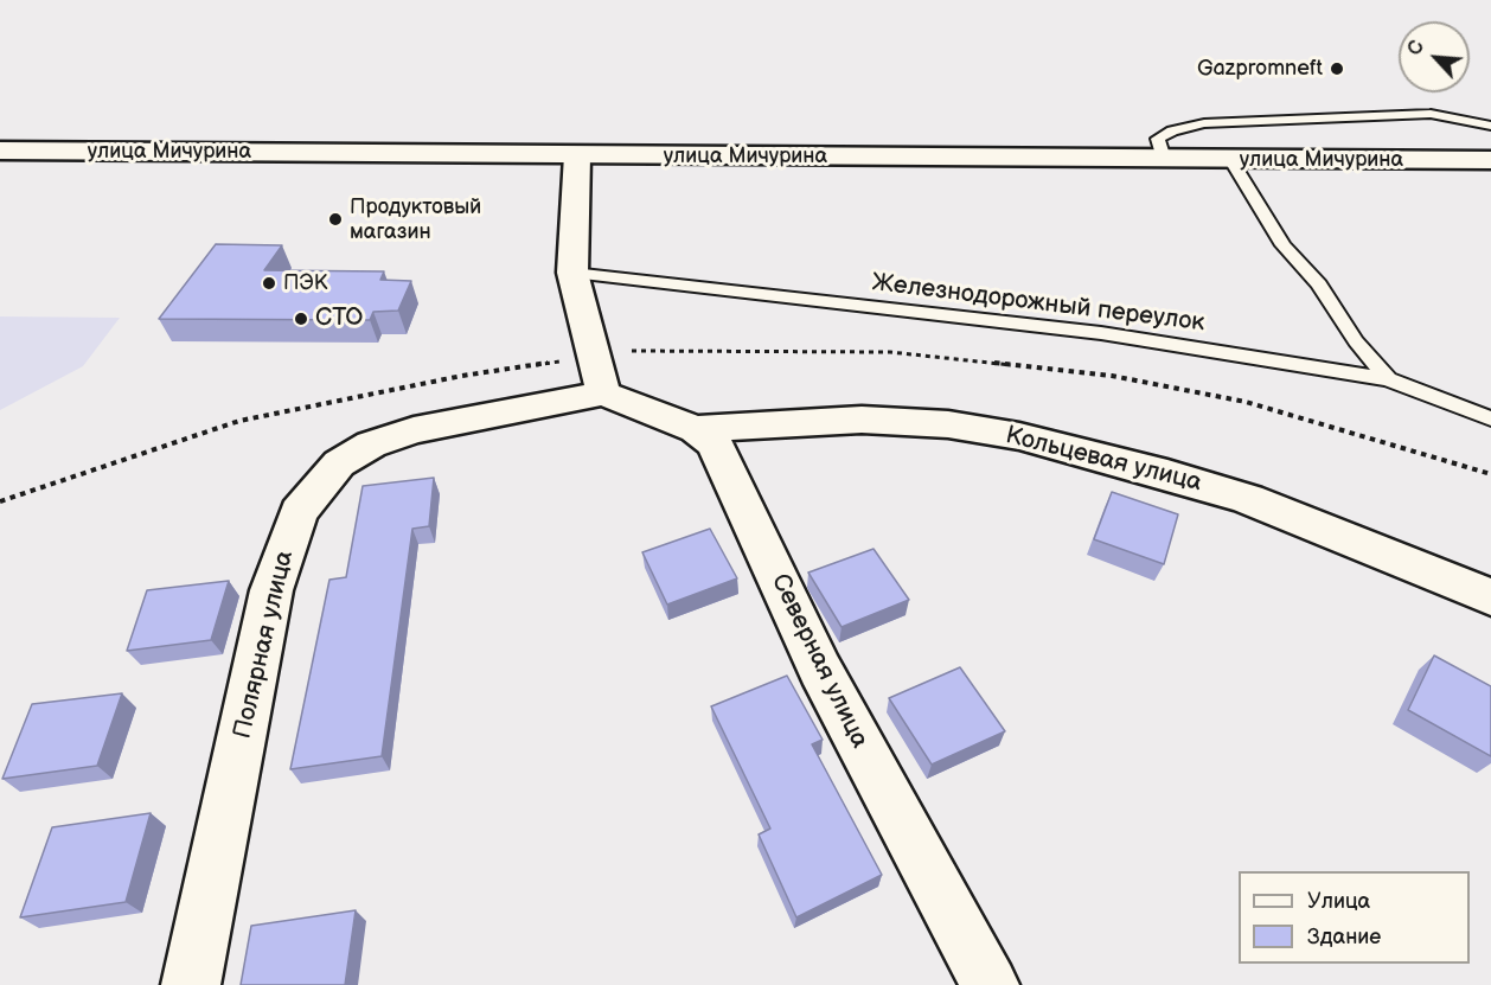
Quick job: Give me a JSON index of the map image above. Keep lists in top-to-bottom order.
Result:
{
  "streets": {
    "street": [
      "улица Мичурина",
      "Кольцевая улица",
      "Полярная улица",
      "Северная улица"
    ],
    "lane": ["Железнодорожный переулок"]
  },
  "crossings": [
    ["Кольцевая улица", "Северная улица"],
    ["Полярная улица", "Северная улица"]
  ],
  "places": [
    "Gazpromneft",
    "Продуктовый магазин",
    "ПЭК",
    "СТО"
  ],
  "legend": ["Улица", "Здание"],
  "north": "top left"
}
